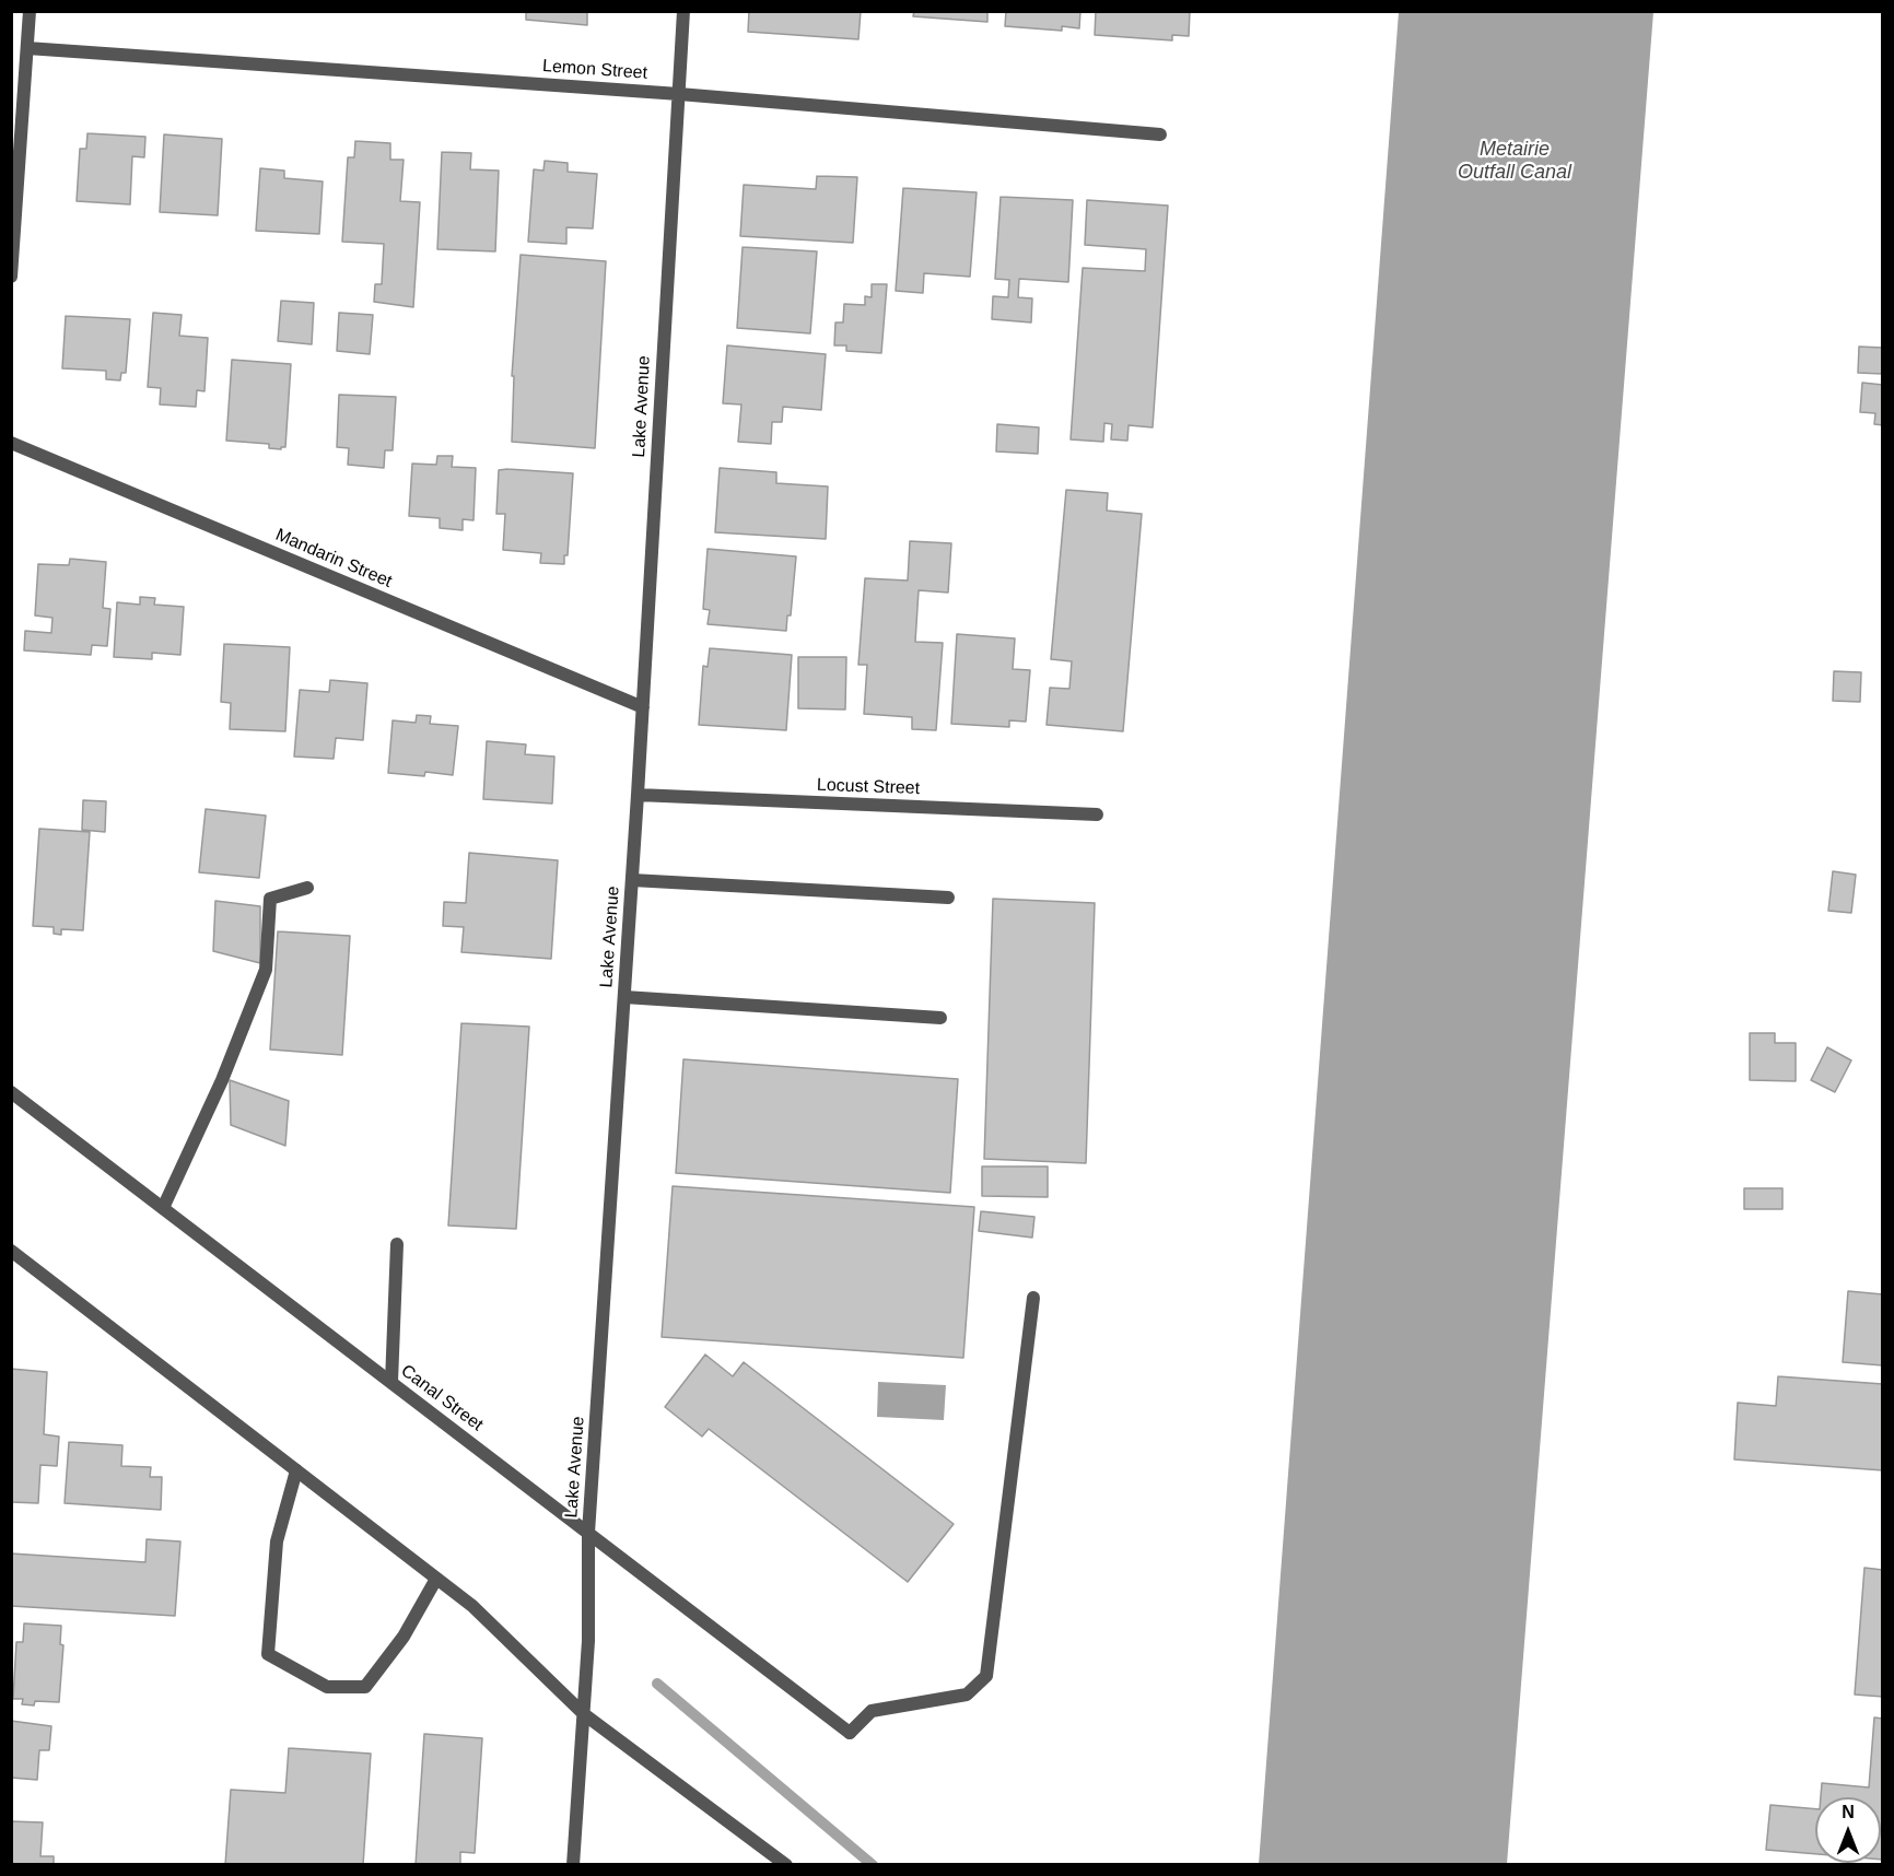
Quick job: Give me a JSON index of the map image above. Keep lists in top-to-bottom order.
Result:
{
  "streets": {
    "street": [
      "Lemon Street",
      "Lake Avenue",
      "Mandarin Street",
      "Locust Street",
      "Canal Street"
    ]
  },
  "crossings": [
    ["Lemon Street", "Lake Avenue"],
    ["Lake Avenue", "Mandarin Street"],
    ["Lake Avenue", "Locust Street"],
    ["Lake Avenue", "Canal Street"]
  ],
  "water": ["Metairie Outfall Canal"],
  "north": "top"
}
